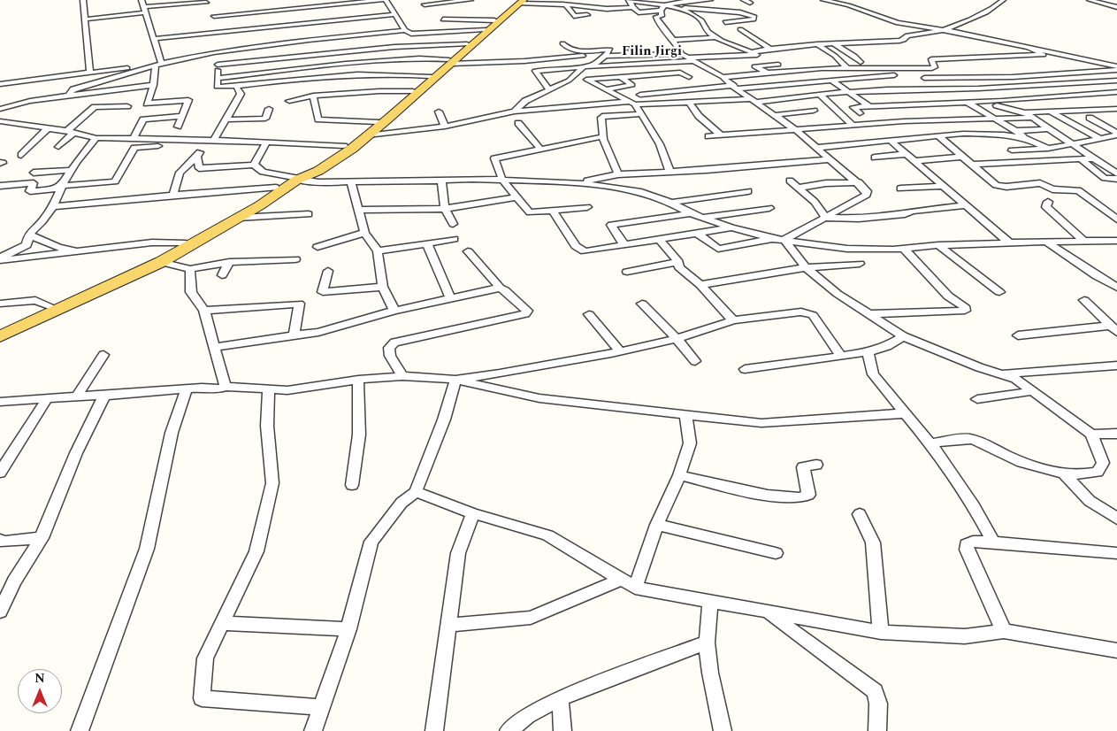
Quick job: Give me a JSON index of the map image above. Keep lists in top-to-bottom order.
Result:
{
  "districts": ["Filin Jirgi"],
  "north": "top"
}
